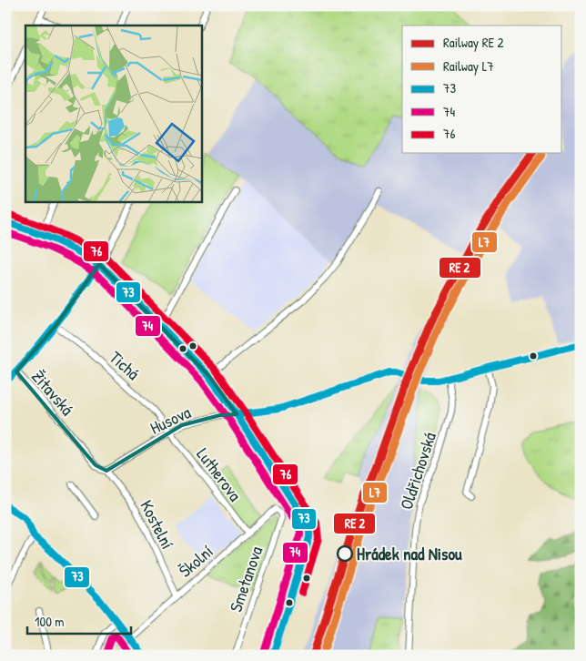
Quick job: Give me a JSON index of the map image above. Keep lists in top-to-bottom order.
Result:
{
  "streets": {
    "street": [
      "Tichá",
      "Žitavská",
      "Husova",
      "Oldřichovská",
      "Lutherova",
      "Kostelní",
      "Školní",
      "Smetanova"
    ]
  },
  "crossings": [
    ["Tichá", "Žitavská"],
    ["Tichá", "Husova"],
    ["Tichá", "Lutherova"],
    ["Žitavská", "Husova"],
    ["Žitavská", "Kostelní"],
    ["Husova", "Oldřichovská"],
    ["Husova", "Lutherova"],
    ["Husova", "Kostelní"],
    ["Lutherova", "Školní"],
    ["Kostelní", "Školní"],
    ["Školní", "Smetanova"]
  ],
  "places": ["Hrádek nad Nisou"],
  "lines": [
    "rail line L7",
    "transit line 76",
    "transit line 73",
    "transit line 74"
  ],
  "legend": [
    "Railway RE 2",
    "Railway L7",
    "73",
    "74",
    "76"
  ],
  "scale_bar": "100 m"
}
